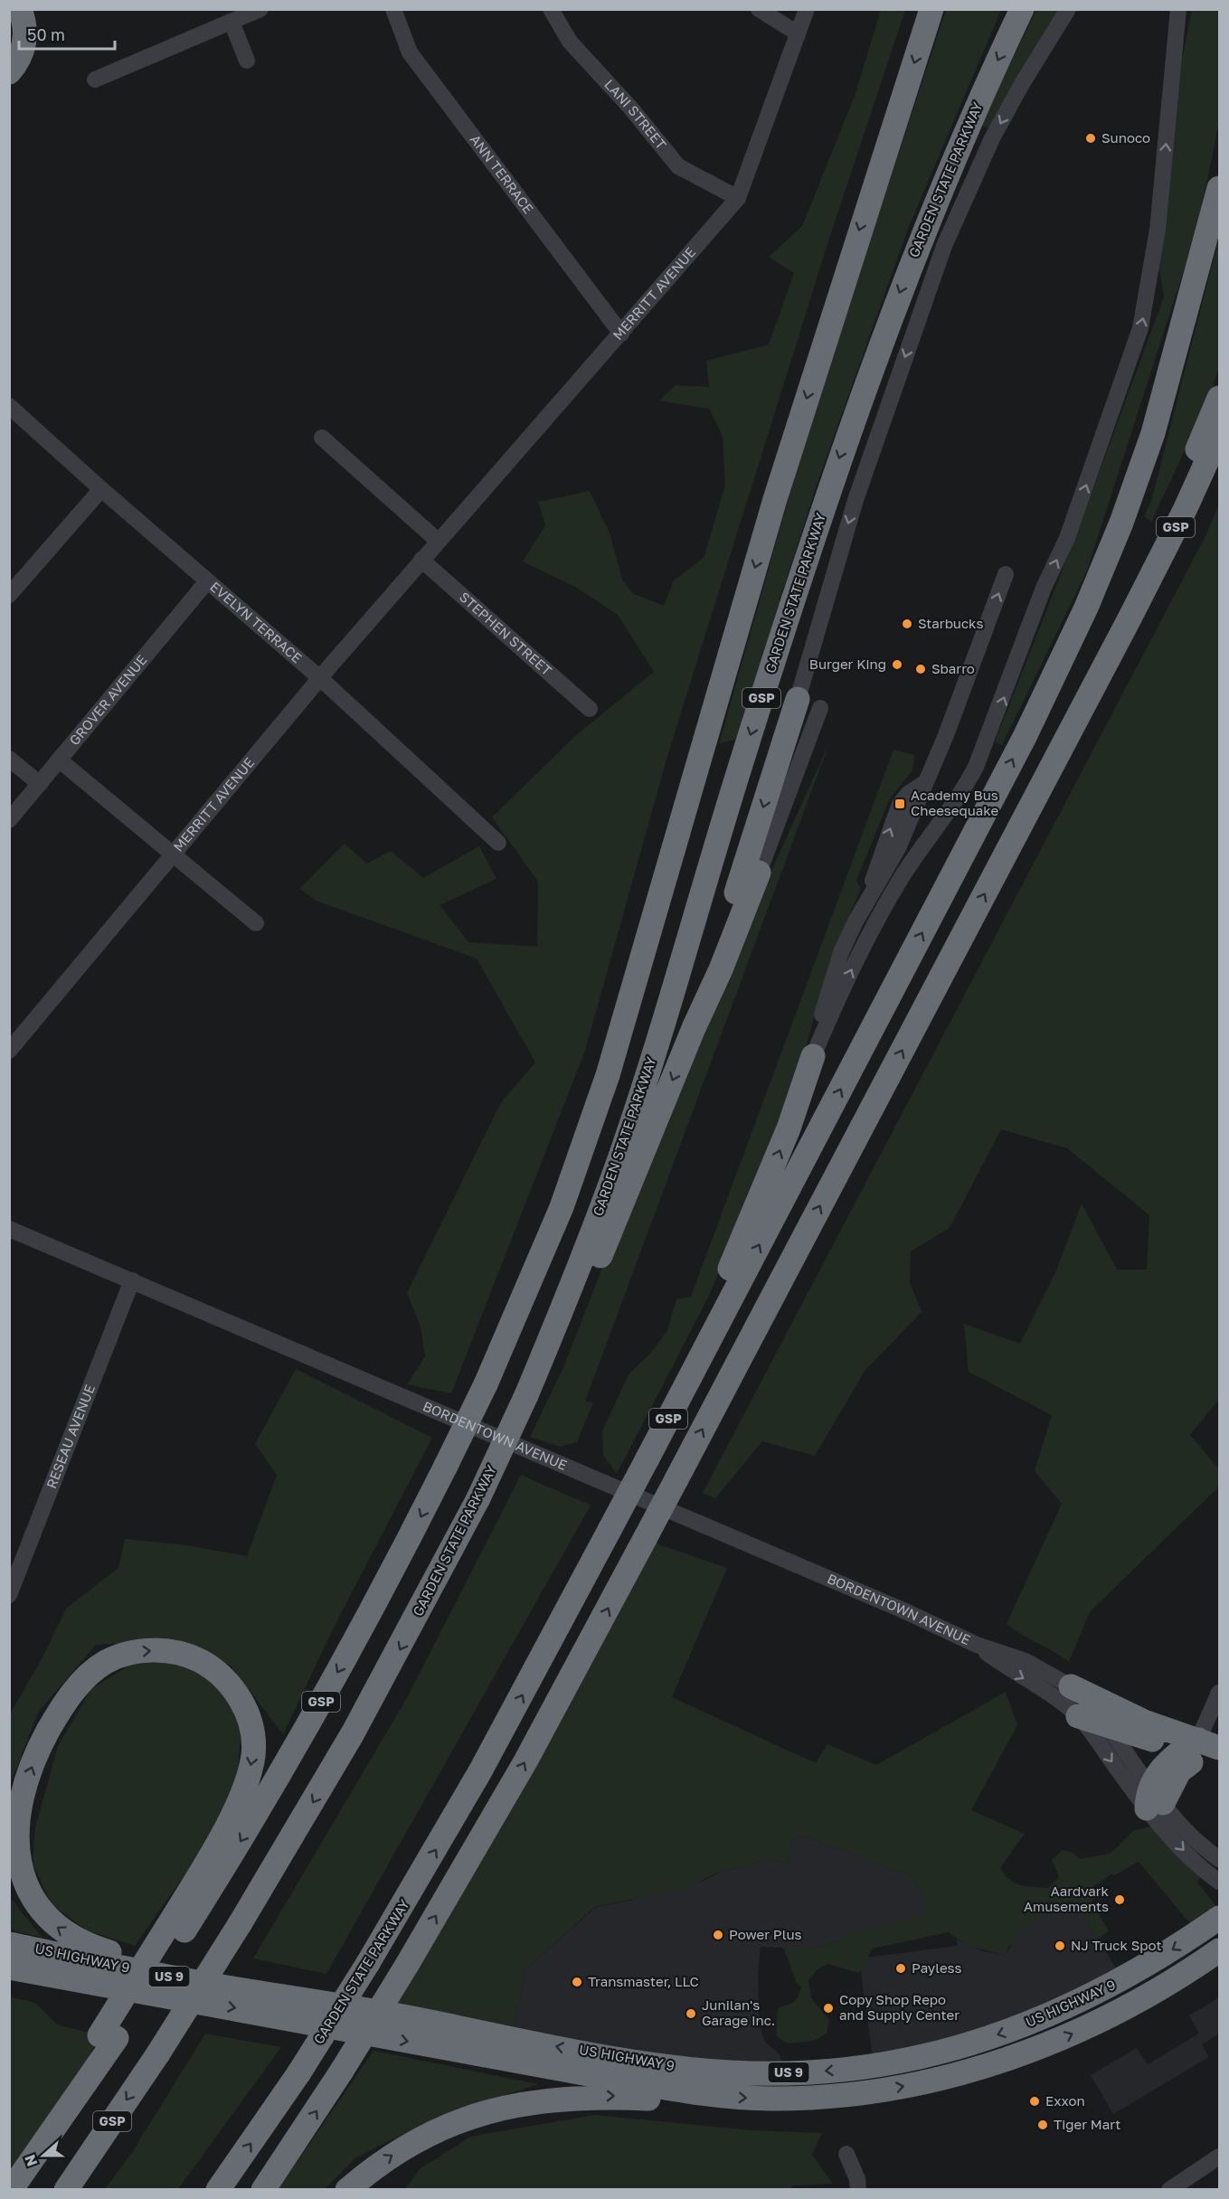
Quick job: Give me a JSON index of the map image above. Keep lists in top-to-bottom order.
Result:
{
  "streets": {
    "highway": [
      "GARDEN STATE PARKWAY",
      "GSP",
      "US HIGHWAY 9",
      "US 9"
    ],
    "street": [
      "LANI STREET",
      "ANN TERRACE",
      "MERRITT AVENUE",
      "EVELYN TERRACE",
      "STEPHEN STREET",
      "GROVER AVENUE",
      "BORDENTOWN AVENUE",
      "RESEAU AVENUE"
    ]
  },
  "crossings": [
    ["LANI STREET", "MERRITT AVENUE"],
    ["ANN TERRACE", "MERRITT AVENUE"],
    ["MERRITT AVENUE", "EVELYN TERRACE"],
    ["MERRITT AVENUE", "STEPHEN STREET"],
    ["EVELYN TERRACE", "GROVER AVENUE"],
    ["BORDENTOWN AVENUE", "RESEAU AVENUE"]
  ],
  "places": {
    "other": [
      "Sunoco",
      "Starbucks",
      "Burger King",
      "Sbarro",
      "Aardvark Amusements",
      "Power Plus",
      "NJ Truck Spot",
      "Payless",
      "Transmaster, LLC",
      "Copy Shop Repo and Supply Center",
      "Junilan's Garage Inc.",
      "Exxon",
      "Tiger Mart"
    ],
    "transit": ["Academy Bus Cheesequake"]
  },
  "scale_bar": "50 m",
  "north": "left"
}
